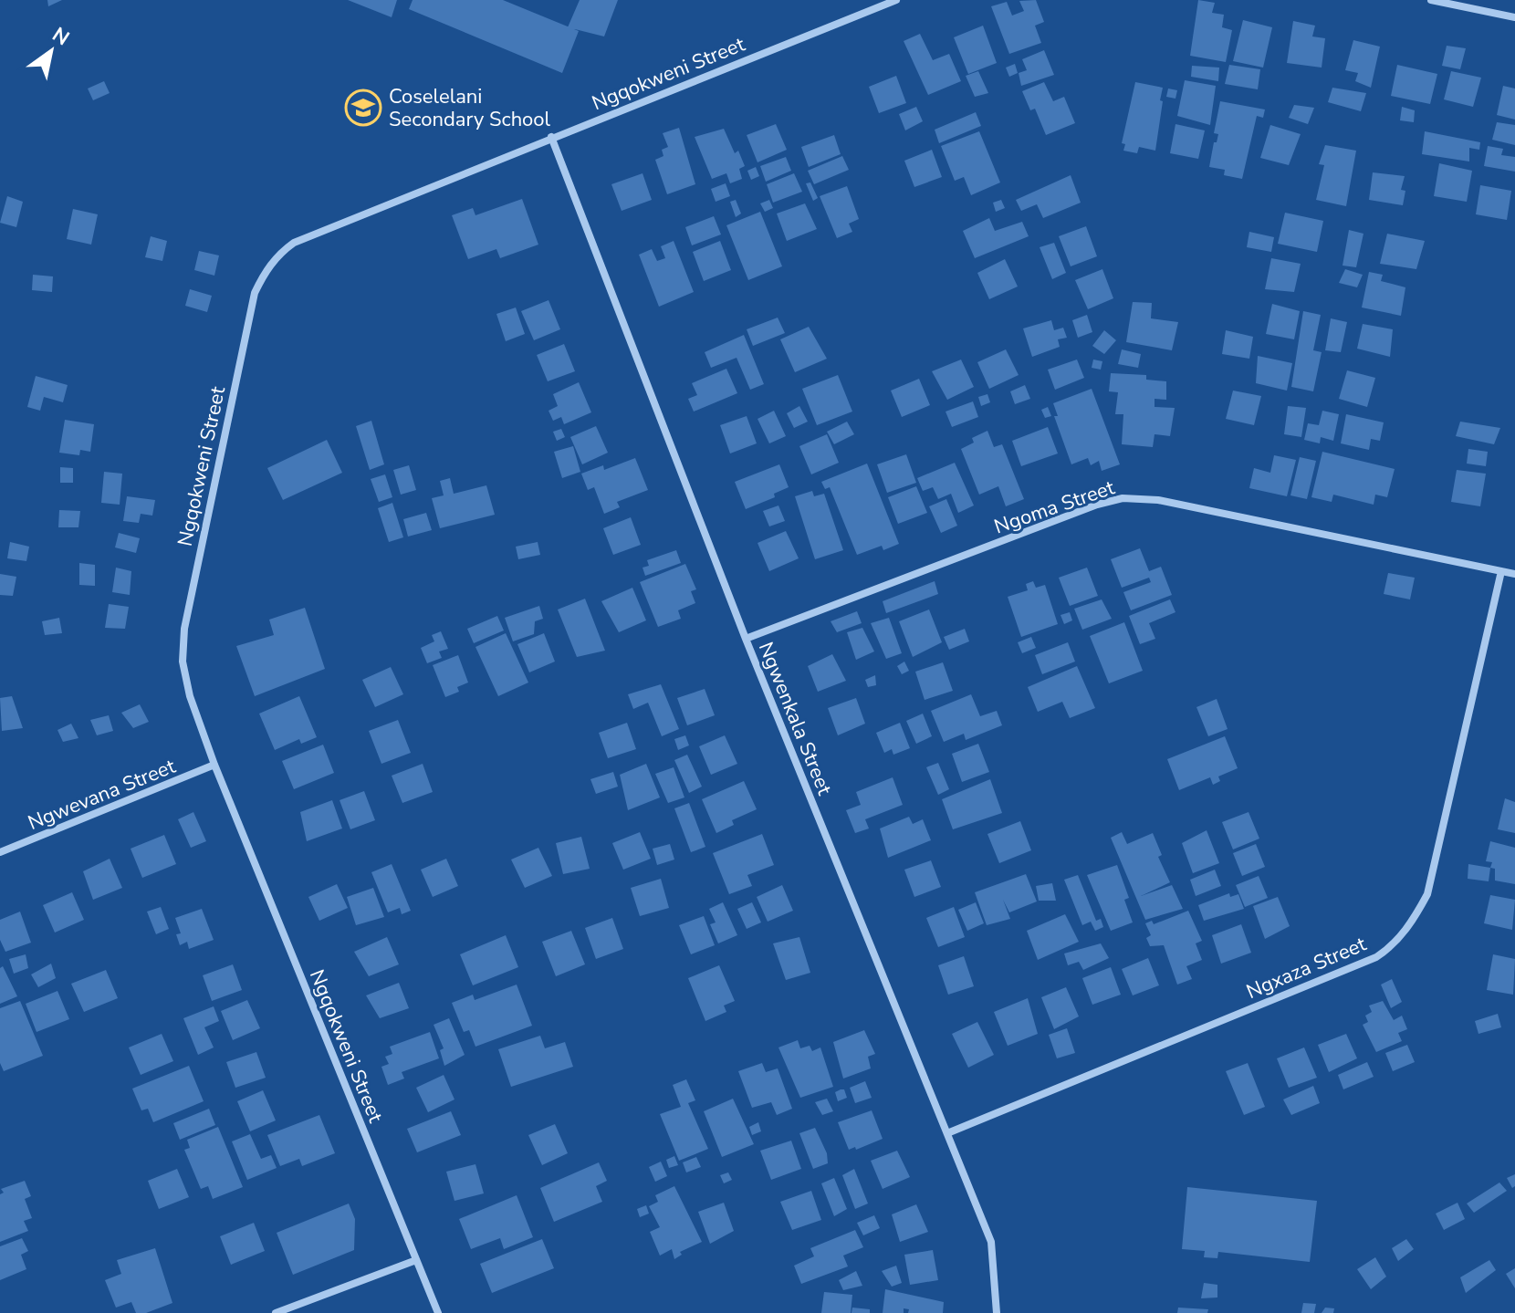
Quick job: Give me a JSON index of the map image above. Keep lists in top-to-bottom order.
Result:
{
  "streets": {
    "street": [
      "Ngqokweni Street",
      "Ngoma Street",
      "Ngwenkala Street",
      "Ngwevana Street",
      "Ngxaza Street"
    ]
  },
  "crossings": [
    ["Ngqokweni Street", "Ngwenkala Street"],
    ["Ngqokweni Street", "Ngwevana Street"],
    ["Ngoma Street", "Ngwenkala Street"],
    ["Ngoma Street", "Ngxaza Street"],
    ["Ngwenkala Street", "Ngxaza Street"]
  ],
  "places": {
    "school or university": ["Coselelani Secondary School"]
  },
  "north": "top right"
}
